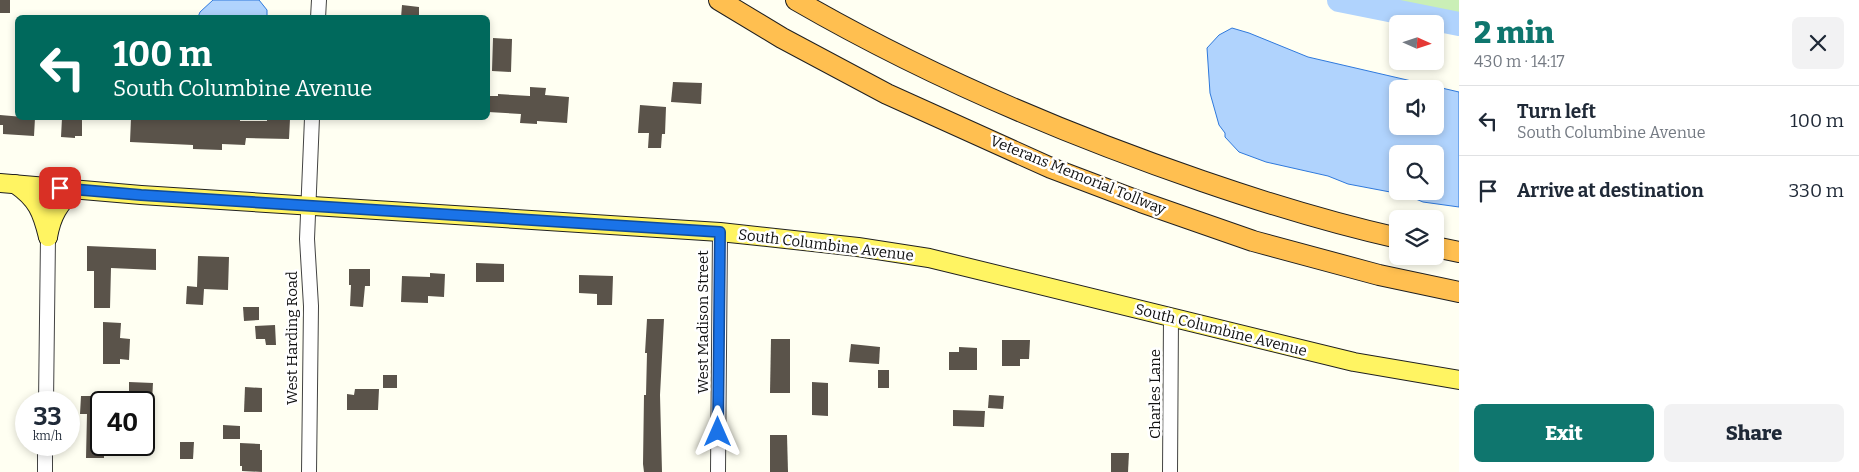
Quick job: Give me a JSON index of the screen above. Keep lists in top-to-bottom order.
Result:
{
  "streets": {
    "highway": ["Veterans Memorial Tollway"],
    "main road": ["South Columbine Avenue"],
    "street": ["West Madison Street", "West Harding Road", "Charles Lane"]
  },
  "crossings": [
    ["South Columbine Avenue", "West Madison Street"],
    ["South Columbine Avenue", "West Harding Road"],
    ["South Columbine Avenue", "Charles Lane"]
  ],
  "north": "right",
  "page": {
    "heading": ["2 min", "430 m · 14:17"],
    "turn": ["100 m", "South Columbine Avenue"],
    "list": [
      {
        "name": "Turn left",
        "note": "South Columbine Avenue",
        "value": "100 m"
      },
      {
        "name": "Arrive at destination",
        "value": "330 m"
      }
    ],
    "speed": "33 km/h",
    "limit": "40",
    "buttons": ["Exit", "Share"]
  }
}
